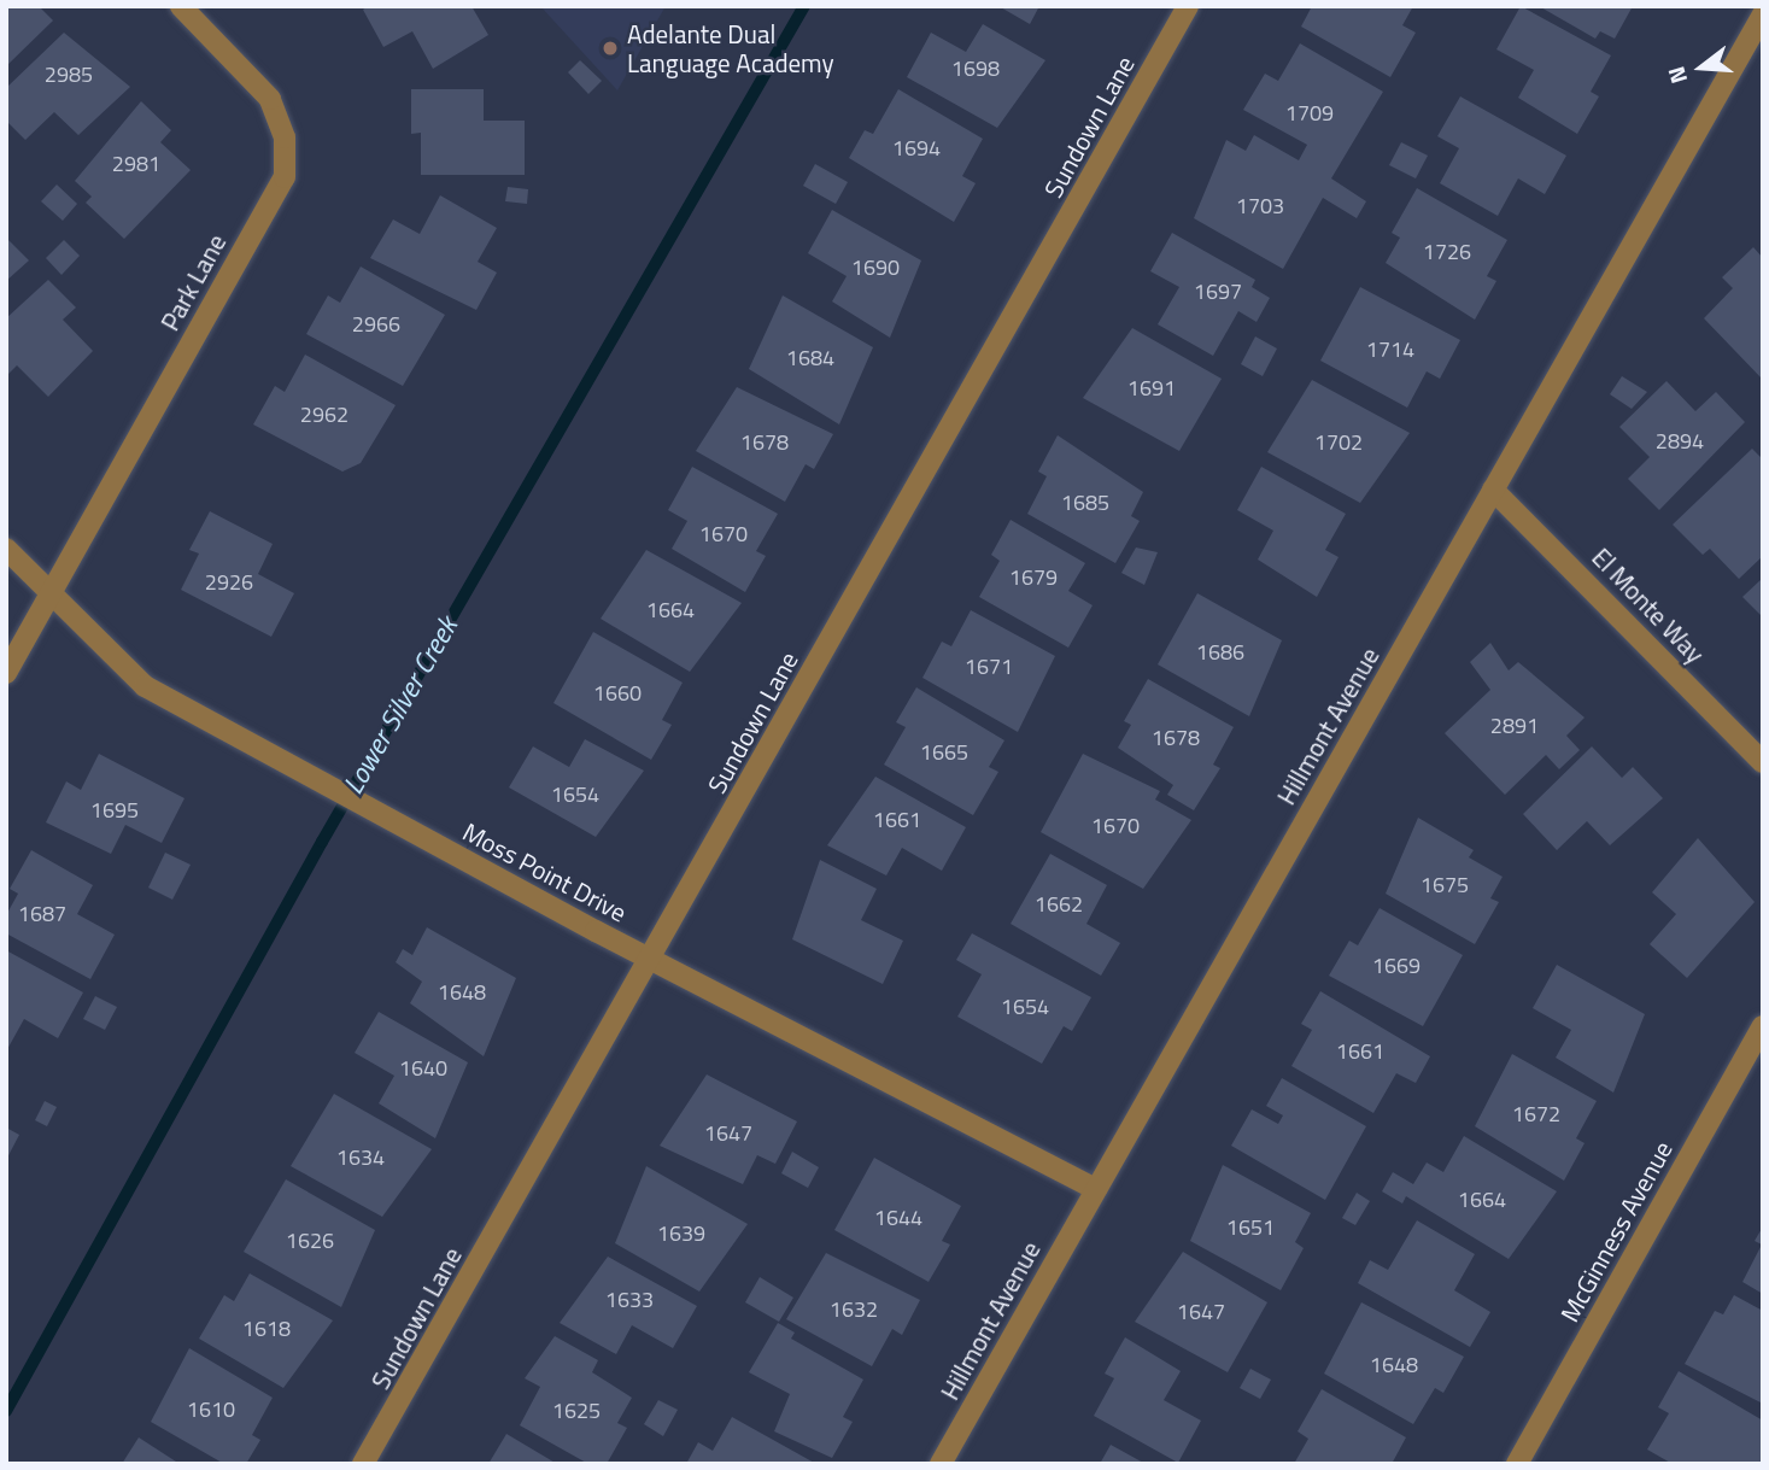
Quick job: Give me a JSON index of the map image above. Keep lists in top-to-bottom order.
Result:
{
  "streets": {
    "street": [
      "Sundown Lane",
      "Park Lane",
      "El Monte Way",
      "Hillmont Avenue",
      "Moss Point Drive",
      "McGinness Avenue"
    ]
  },
  "crossings": [
    ["Sundown Lane", "Moss Point Drive"],
    ["Park Lane", "Moss Point Drive"],
    ["El Monte Way", "Hillmont Avenue"],
    ["Hillmont Avenue", "Moss Point Drive"]
  ],
  "water": ["Lower Silver Creek"],
  "places": ["Adelante Dual Language Academy"],
  "house_numbers": [
    "1698",
    "2985",
    "1709",
    "1694",
    "2981",
    "1703",
    "1726",
    "1690",
    "1697",
    "2966",
    "1714",
    "1684",
    "1691",
    "2962",
    "2894",
    "1678",
    "1702",
    "1685",
    "1670",
    "1679",
    "2926",
    "1664",
    "1686",
    "1671",
    "1660",
    "2891",
    "1678",
    "1665",
    "1654",
    "1695",
    "1661",
    "1670",
    "1675",
    "1662",
    "1687",
    "1669",
    "1648",
    "1654",
    "1661",
    "1640",
    "1672",
    "1647",
    "1634",
    "1664",
    "1644",
    "1651",
    "1639",
    "1626",
    "1633",
    "1632",
    "1647",
    "1618",
    "1648",
    "1610",
    "1625"
  ],
  "north": "left"
}
